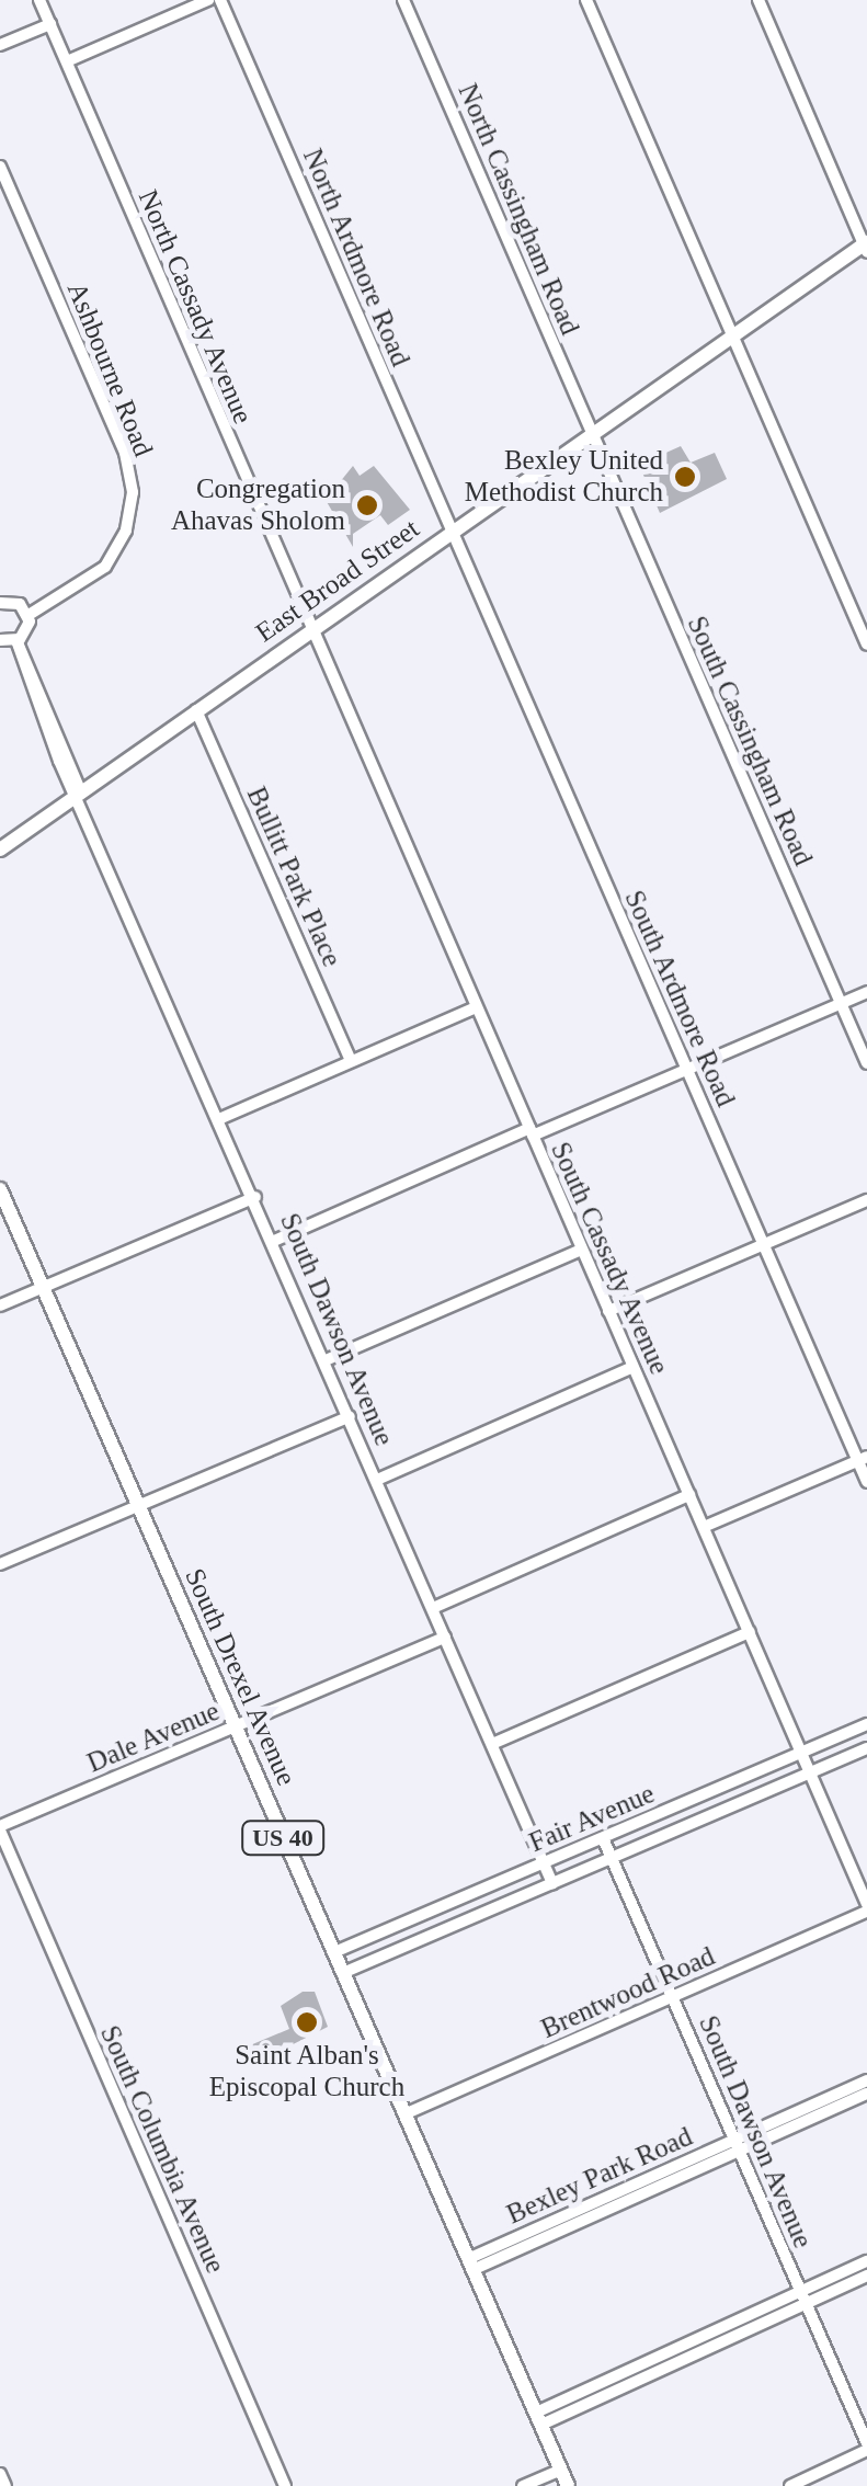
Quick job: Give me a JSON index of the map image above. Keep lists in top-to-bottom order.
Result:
{
  "streets": {
    "main road": ["East Broad Street", "South Drexel Avenue", "US 40"],
    "street": [
      "North Cassingham Road",
      "North Ardmore Road",
      "North Cassady Avenue",
      "Ashbourne Road",
      "South Cassingham Road",
      "Bullitt Park Place",
      "South Ardmore Road",
      "South Cassady Avenue",
      "South Dawson Avenue",
      "Dale Avenue",
      "Fair Avenue",
      "Brentwood Road",
      "South Columbia Avenue",
      "Bexley Park Road"
    ]
  },
  "crossings": [
    ["North Cassingham Road", "East Broad Street"],
    ["North Cassingham Road", "South Cassingham Road"],
    ["North Ardmore Road", "East Broad Street"],
    ["North Ardmore Road", "South Ardmore Road"],
    ["North Cassady Avenue", "East Broad Street"],
    ["North Cassady Avenue", "South Cassady Avenue"],
    ["East Broad Street", "South Cassingham Road"],
    ["East Broad Street", "Bullitt Park Place"],
    ["East Broad Street", "South Ardmore Road"],
    ["East Broad Street", "South Cassady Avenue"],
    ["East Broad Street", "South Dawson Avenue"],
    ["South Cassady Avenue", "Fair Avenue"],
    ["South Cassady Avenue", "Brentwood Road"],
    ["South Dawson Avenue", "Dale Avenue"],
    ["South Dawson Avenue", "Fair Avenue"],
    ["South Dawson Avenue", "Brentwood Road"],
    ["South Dawson Avenue", "Bexley Park Road"],
    ["South Drexel Avenue", "Dale Avenue"],
    ["South Drexel Avenue", "Fair Avenue"],
    ["South Drexel Avenue", "Brentwood Road"],
    ["South Drexel Avenue", "Bexley Park Road"],
    ["Dale Avenue", "South Columbia Avenue"]
  ],
  "places": ["Bexley United Methodist Church", "Congregation Ahavas Sholom", "Saint Alban's Episcopal Church"]
}
